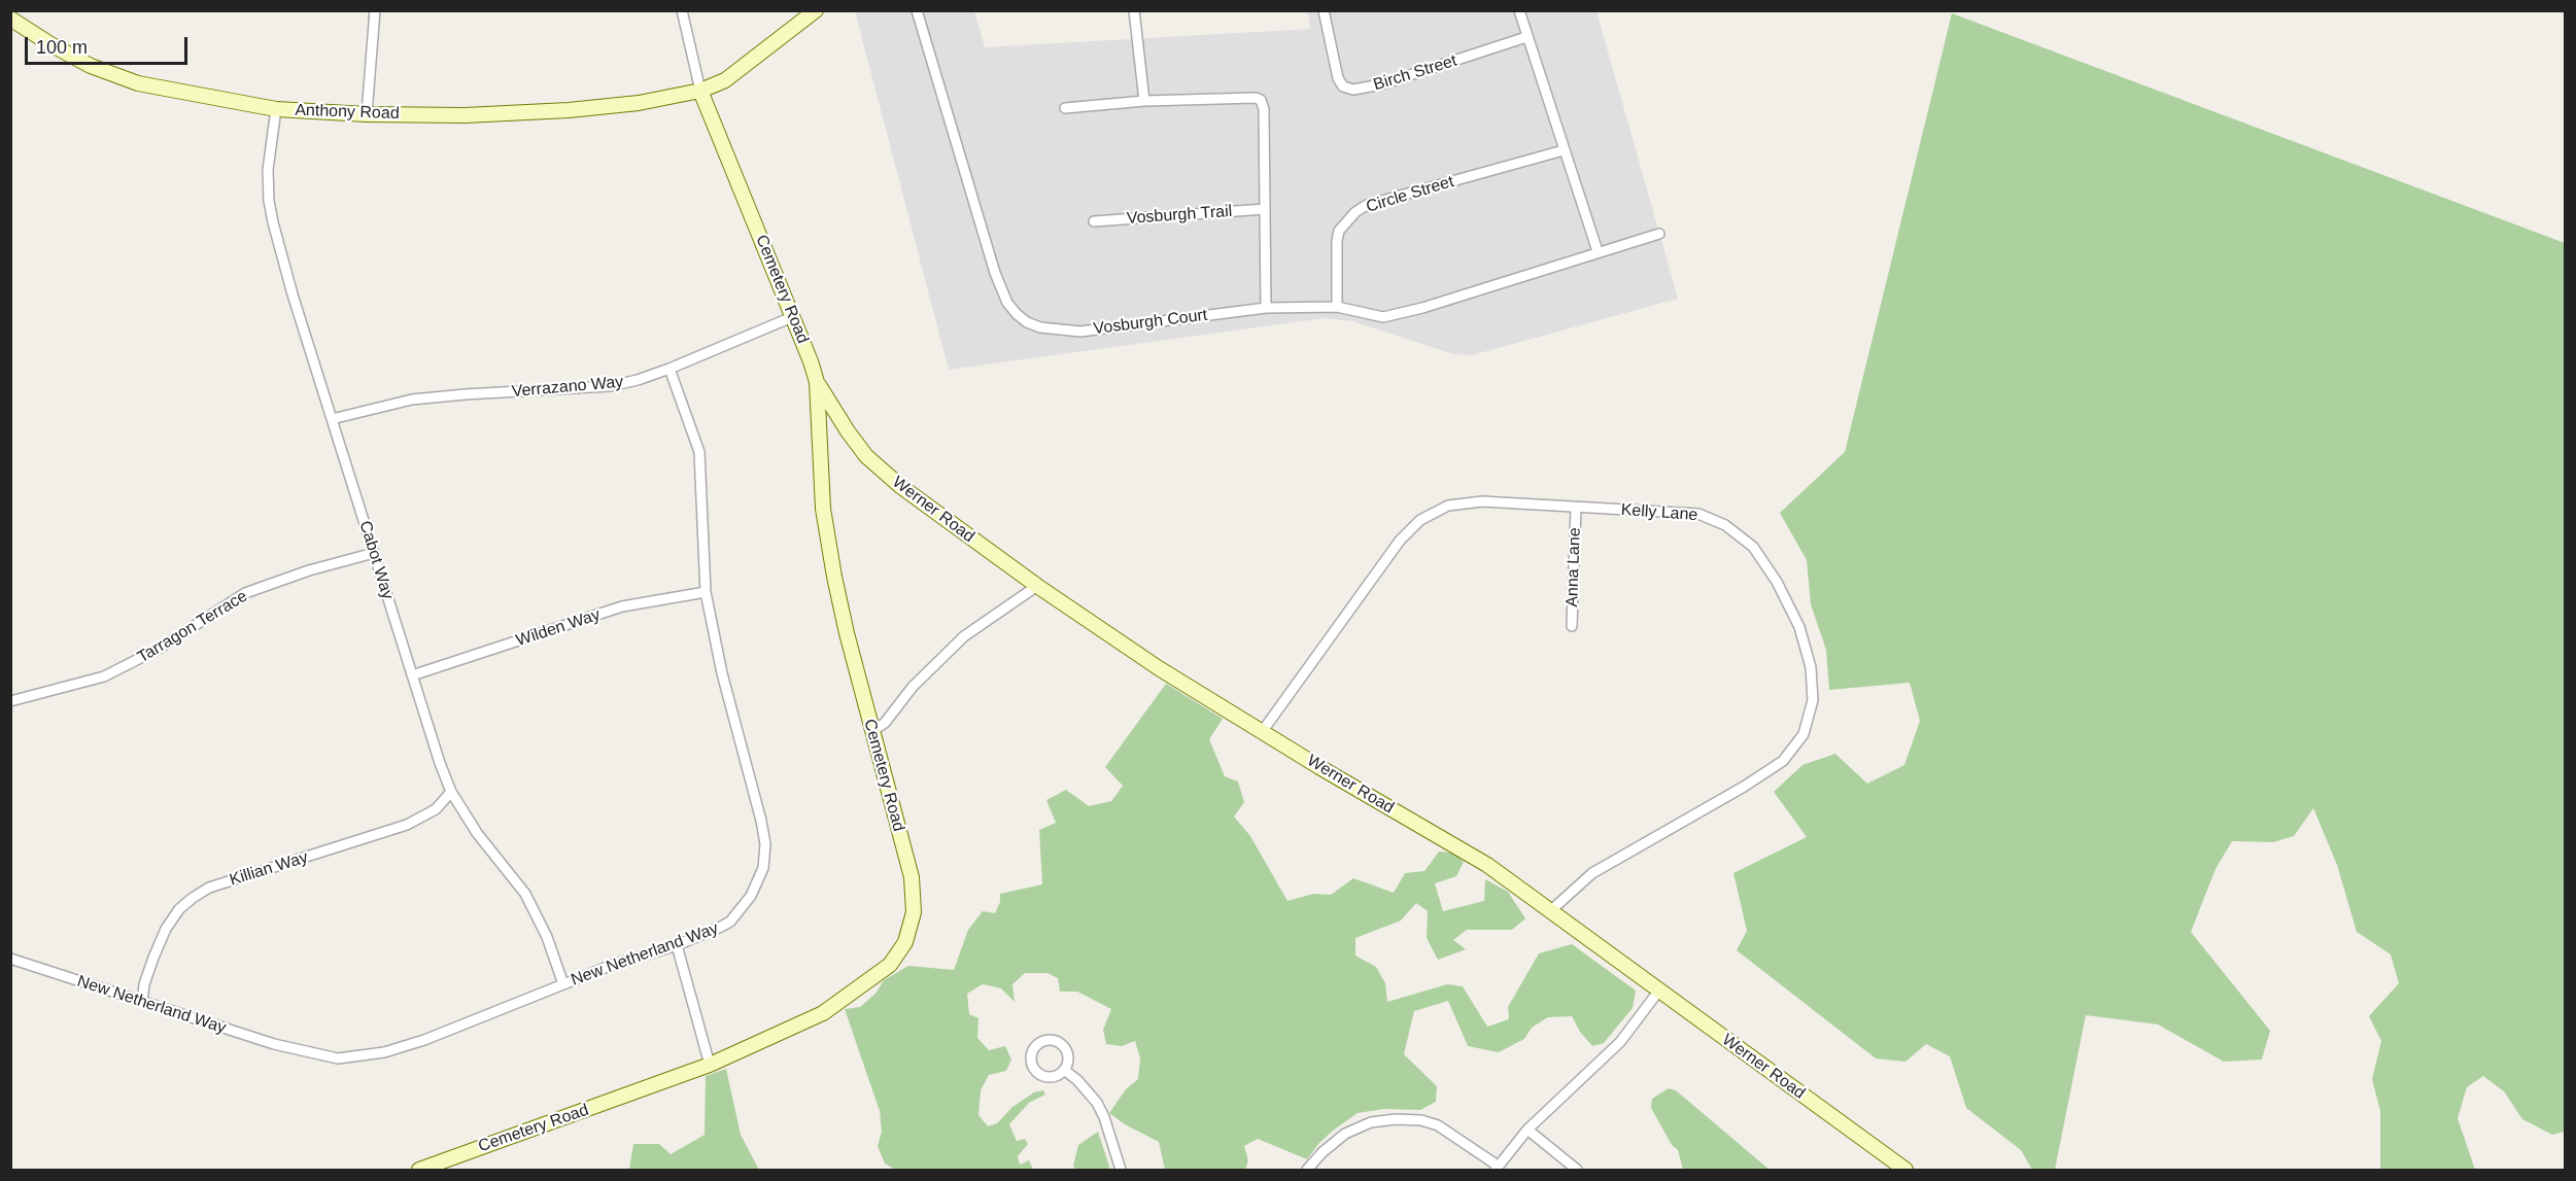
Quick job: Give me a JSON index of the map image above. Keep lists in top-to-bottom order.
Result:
{
  "streets": {
    "street": [
      "Birch Street",
      "Anthony Road",
      "Circle Street",
      "Vosburgh Trail",
      "Cemetery Road",
      "Vosburgh Court",
      "Verrazano Way",
      "Werner Road",
      "Kelly Lane",
      "Cabot Way",
      "Anna Lane",
      "Tarragon Terrace",
      "Wilden Way",
      "Killian Way",
      "New Netherland Way"
    ]
  },
  "crossings": [
    ["Anthony Road", "Cemetery Road"],
    ["Anthony Road", "Cabot Way"],
    ["Circle Street", "Vosburgh Court"],
    ["Cemetery Road", "Verrazano Way"],
    ["Cemetery Road", "Werner Road"],
    ["Verrazano Way", "Cabot Way"],
    ["Verrazano Way", "New Netherland Way"],
    ["Werner Road", "Kelly Lane"],
    ["Kelly Lane", "Anna Lane"],
    ["Cabot Way", "Tarragon Terrace"],
    ["Cabot Way", "Wilden Way"],
    ["Cabot Way", "Killian Way"],
    ["Cabot Way", "New Netherland Way"],
    ["Wilden Way", "New Netherland Way"],
    ["Killian Way", "New Netherland Way"]
  ],
  "scale_bar": "100 m"
}
